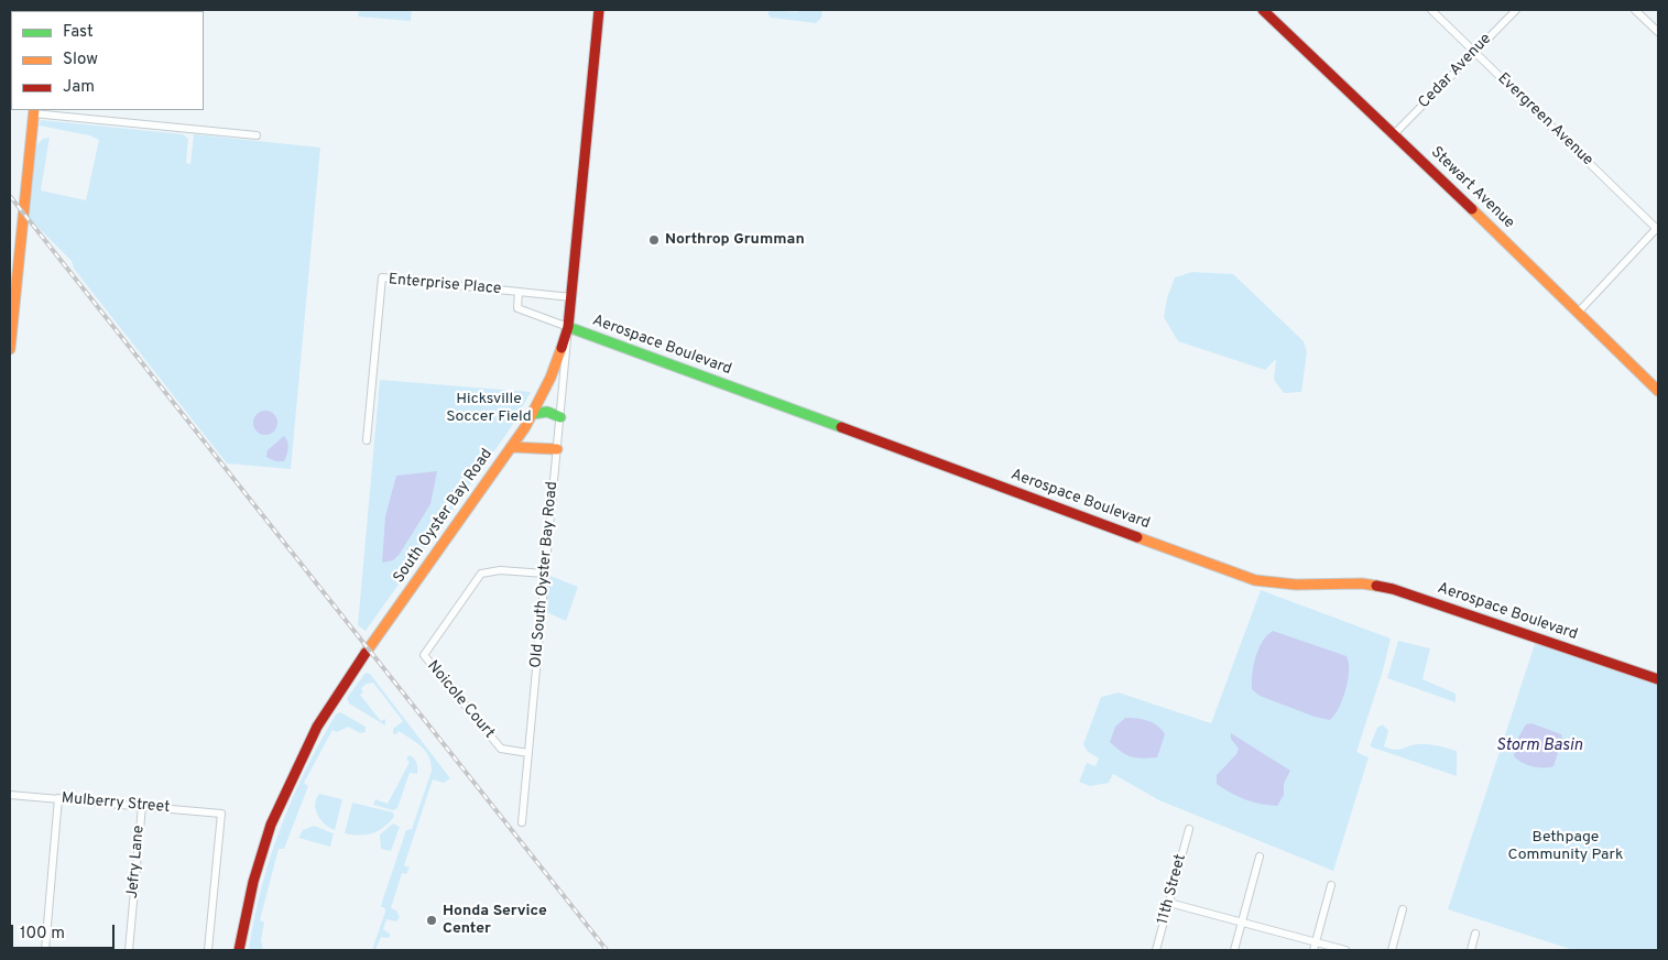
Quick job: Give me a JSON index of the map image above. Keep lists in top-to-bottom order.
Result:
{
  "streets": {
    "main road": ["Stewart Avenue", "Aerospace Boulevard", "South Oyster Bay Road"],
    "street": [
      "Cedar Avenue",
      "Evergreen Avenue",
      "Enterprise Place",
      "Old South Oyster Bay Road",
      "Noicole Court",
      "Mulberry Street",
      "Jefry Lane",
      "11th Street"
    ]
  },
  "crossings": [
    ["Cedar Avenue", "Evergreen Avenue"],
    ["Cedar Avenue", "Stewart Avenue"],
    ["Enterprise Place", "Aerospace Boulevard"],
    ["Enterprise Place", "South Oyster Bay Road"],
    ["Aerospace Boulevard", "South Oyster Bay Road"],
    ["Aerospace Boulevard", "Old South Oyster Bay Road"],
    ["South Oyster Bay Road", "Old South Oyster Bay Road"],
    ["Old South Oyster Bay Road", "Noicole Court"],
    ["Mulberry Street", "Jefry Lane"]
  ],
  "water": ["Storm Basin"],
  "parks": ["Hicksville Soccer Field", "Bethpage Community Park"],
  "places": ["Northrop Grumman", "Honda Service Center"],
  "legend": ["Fast", "Slow", "Jam"],
  "scale_bar": "100 m"
}
